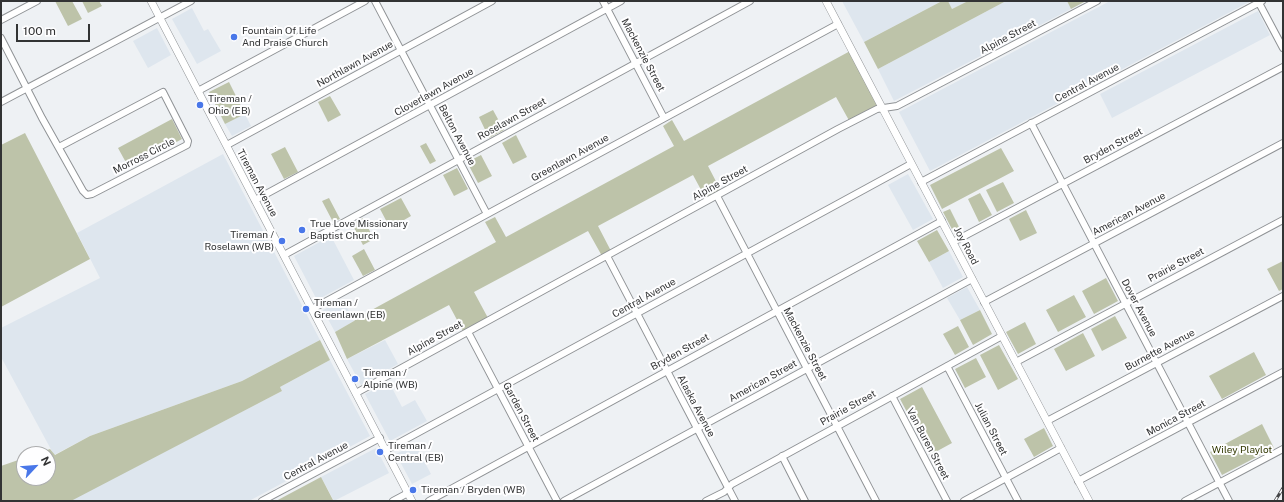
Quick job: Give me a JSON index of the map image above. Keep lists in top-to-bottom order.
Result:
{
  "streets": {
    "street": [
      "Alpine Street",
      "Mackenzie Street",
      "Northlawn Avenue",
      "Central Avenue",
      "Cloverlawn Avenue",
      "Roselawn Street",
      "Belton Avenue",
      "Bryden Street",
      "Morross Circle",
      "Greenlawn Avenue",
      "Tireman Avenue",
      "American Avenue",
      "Joy Road",
      "Prairie Street",
      "Dover Avenue",
      "Burnette Avenue",
      "American Street",
      "Alaska Avenue",
      "Garden Street",
      "Monica Street",
      "Julian Street",
      "Van Buren Street"
    ]
  },
  "crossings": [
    ["Alpine Street", "Mackenzie Street"],
    ["Alpine Street", "Tireman Avenue"],
    ["Alpine Street", "Joy Road"],
    ["Alpine Street", "Alaska Avenue"],
    ["Alpine Street", "Garden Street"],
    ["Mackenzie Street", "Central Avenue"],
    ["Mackenzie Street", "Cloverlawn Avenue"],
    ["Mackenzie Street", "Roselawn Street"],
    ["Mackenzie Street", "Bryden Street"],
    ["Mackenzie Street", "Greenlawn Avenue"],
    ["Mackenzie Street", "Prairie Street"],
    ["Mackenzie Street", "American Street"],
    ["Northlawn Avenue", "Belton Avenue"],
    ["Northlawn Avenue", "Tireman Avenue"],
    ["Central Avenue", "Tireman Avenue"],
    ["Central Avenue", "Joy Road"],
    ["Central Avenue", "Dover Avenue"],
    ["Central Avenue", "Alaska Avenue"],
    ["Central Avenue", "Garden Street"],
    ["Cloverlawn Avenue", "Belton Avenue"],
    ["Cloverlawn Avenue", "Tireman Avenue"],
    ["Roselawn Street", "Belton Avenue"],
    ["Roselawn Street", "Tireman Avenue"],
    ["Belton Avenue", "Greenlawn Avenue"],
    ["Bryden Street", "Joy Road"],
    ["Bryden Street", "Dover Avenue"],
    ["Bryden Street", "Alaska Avenue"],
    ["Bryden Street", "Garden Street"],
    ["Greenlawn Avenue", "Tireman Avenue"],
    ["Greenlawn Avenue", "Joy Road"],
    ["American Avenue", "Joy Road"],
    ["American Avenue", "Dover Avenue"],
    ["Joy Road", "Prairie Street"],
    ["Joy Road", "Burnette Avenue"],
    ["Joy Road", "American Street"],
    ["Joy Road", "Monica Street"],
    ["Prairie Street", "Dover Avenue"],
    ["Prairie Street", "Alaska Avenue"],
    ["Prairie Street", "Julian Street"],
    ["Prairie Street", "Van Buren Street"],
    ["Dover Avenue", "Burnette Avenue"],
    ["Dover Avenue", "Monica Street"],
    ["American Street", "Alaska Avenue"]
  ],
  "parks": ["Wiley Playlot"],
  "places": [
    "Fountain Of Life And Praise Church",
    "Tireman / Ohio (EB)",
    "True Love Missionary Baptist Church",
    "Tireman / Roselawn (WB)",
    "Tireman / Greenlawn (EB)",
    "Tireman / Alpine (WB)",
    "Tireman / Central (EB)",
    "Tireman / Bryden (WB)"
  ],
  "scale_bar": "100 m",
  "north": "top right"
}
